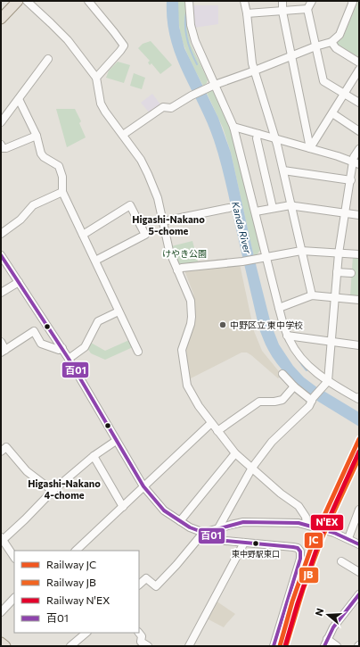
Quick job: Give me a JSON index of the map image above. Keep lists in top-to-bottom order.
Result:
{
  "districts": ["Higashi-Nakano 5-chome", "Higashi-Nakano 4-chome"],
  "water": ["Kanda River"],
  "parks": ["けやき公園"],
  "places": ["中野区立 東中学校", "東中野駅東口"],
  "lines": [
    "transit line 百01",
    "rail line JC",
    "rail line N'EX",
    "rail line JB"
  ],
  "legend": [
    "Railway JC",
    "Railway JB",
    "Railway N'EX",
    "百01"
  ],
  "north": "left"
}
